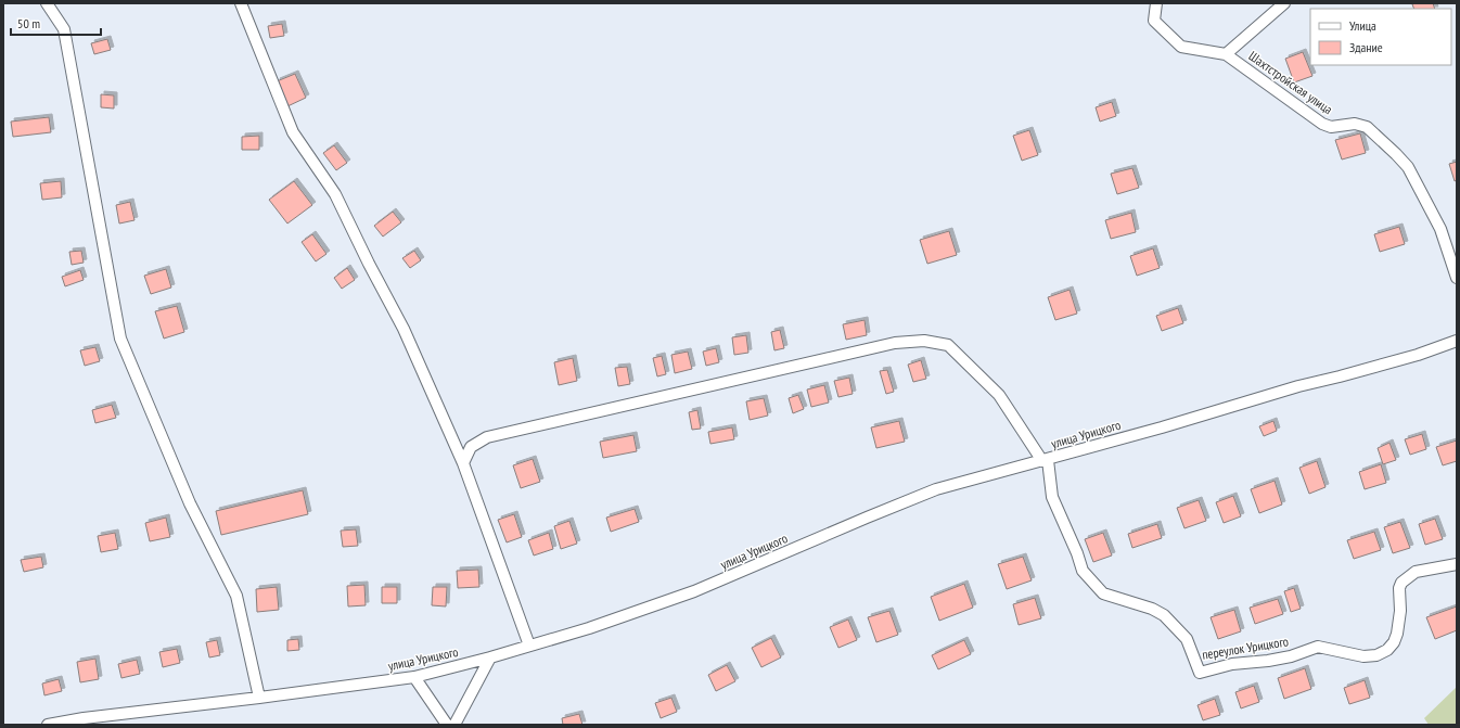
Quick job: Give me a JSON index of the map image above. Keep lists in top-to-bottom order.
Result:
{
  "streets": {
    "street": ["Шахтстройская улица", "улица Урицкого", "переулок Урицкого"]
  },
  "crossings": [
    ["улица Урицкого", "переулок Урицкого"]
  ],
  "legend": ["Улица", "Здание"],
  "scale_bar": "50 m"
}
